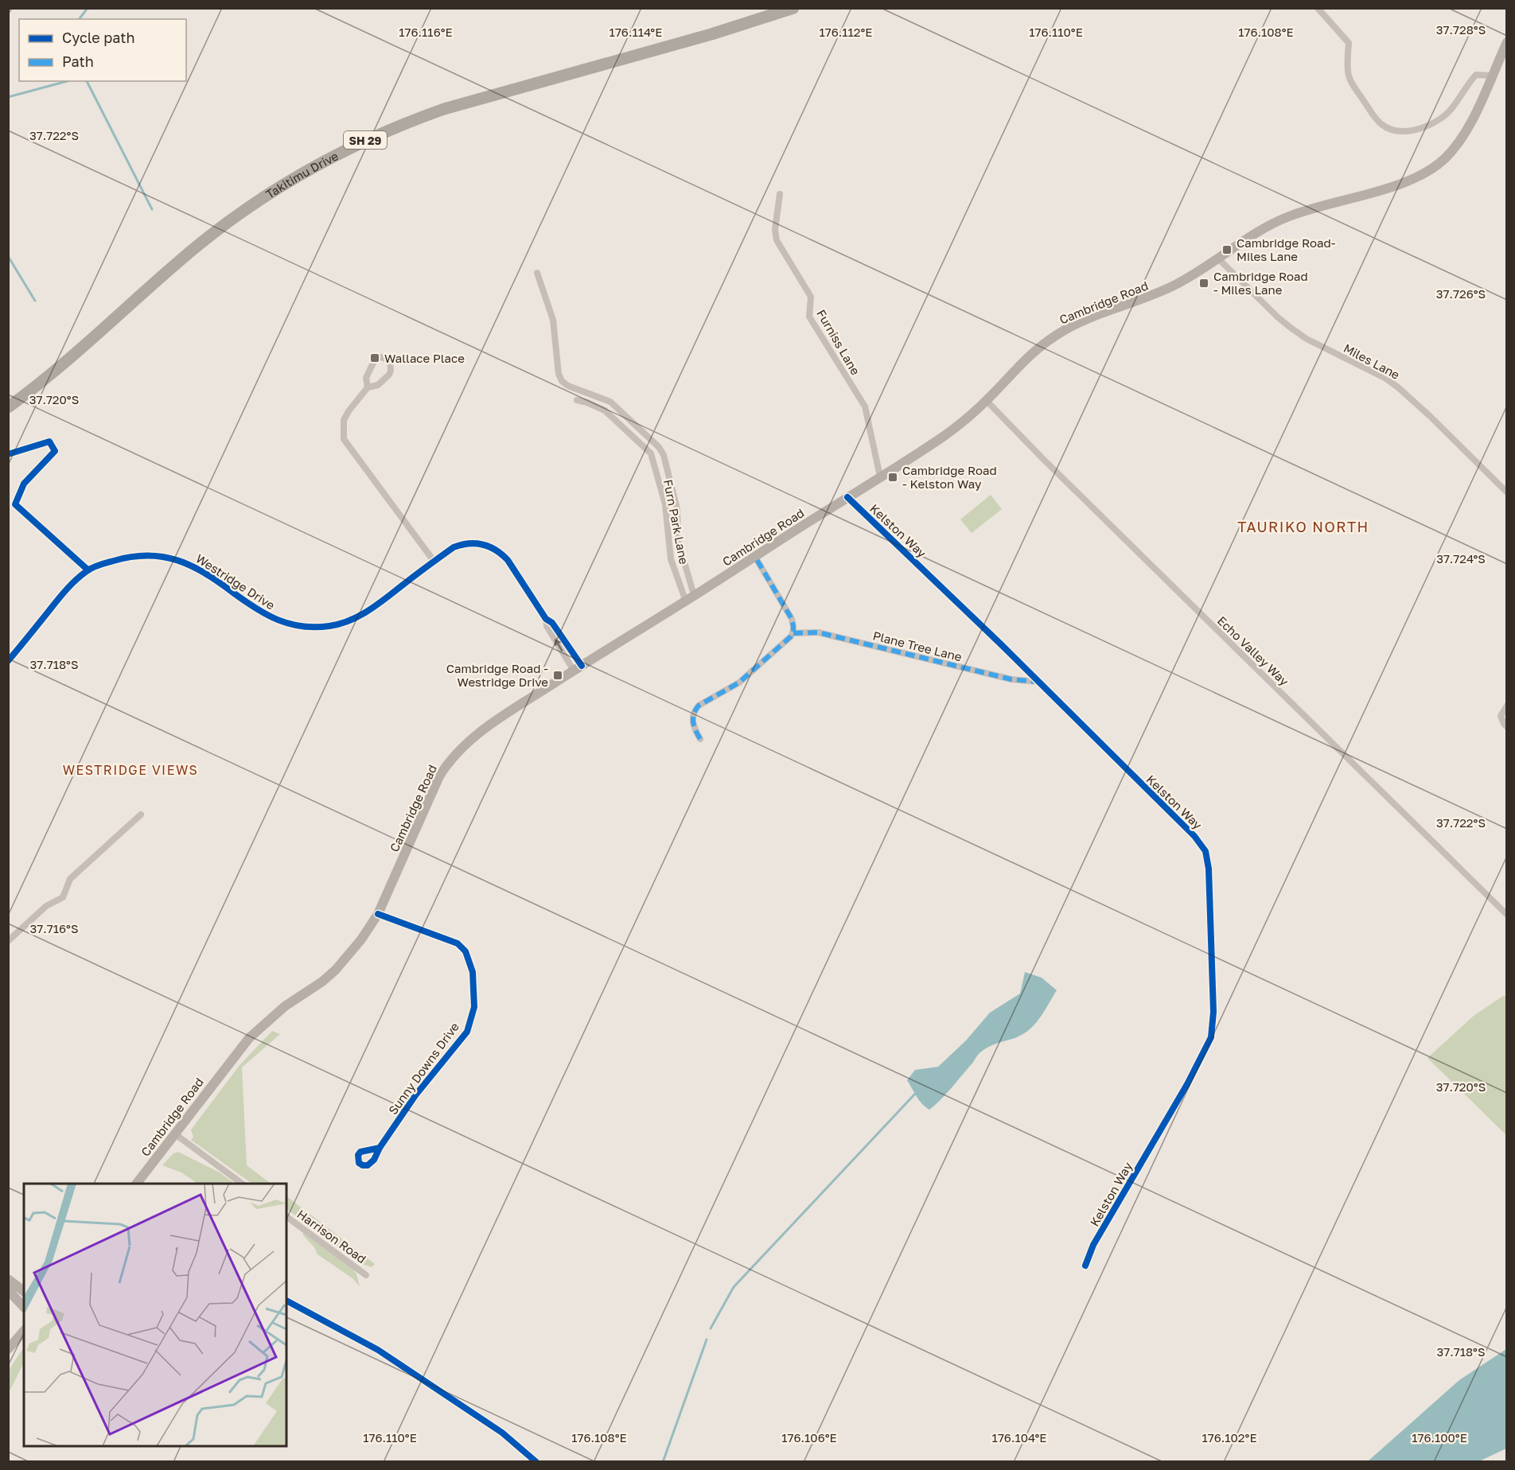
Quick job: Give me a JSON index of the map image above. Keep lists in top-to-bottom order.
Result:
{
  "streets": {
    "highway": ["SH 29", "Takitimu Drive"],
    "main road": ["Cambridge Road"],
    "street": [
      "Furniss Lane",
      "Miles Lane",
      "Furn Park Lane",
      "Kelston Way",
      "Westridge Drive",
      "Plane Tree Lane",
      "Echo Valley Way",
      "Sunny Downs Drive",
      "Harrison Road"
    ]
  },
  "crossings": [
    ["Cambridge Road", "Furniss Lane"],
    ["Cambridge Road", "Miles Lane"],
    ["Cambridge Road", "Furn Park Lane"],
    ["Cambridge Road", "Kelston Way"],
    ["Cambridge Road", "Westridge Drive"],
    ["Cambridge Road", "Echo Valley Way"],
    ["Cambridge Road", "Sunny Downs Drive"],
    ["Kelston Way", "Plane Tree Lane"]
  ],
  "districts": ["TAURIKO NORTH", "WESTRIDGE VIEWS"],
  "places": {
    "transit": [
      "Cambridge Road- Miles Lane",
      "Cambridge Road - Miles Lane",
      "Wallace Place",
      "Cambridge Road - Kelston Way",
      "Cambridge Road - Westridge Drive"
    ]
  },
  "legend": ["Cycle path", "Path"],
  "coordinates": [
    "37.728°S",
    "176.116°E",
    "176.114°E",
    "176.112°E",
    "176.110°E",
    "176.108°E",
    "37.722°S",
    "37.726°S",
    "37.720°S",
    "37.724°S",
    "37.718°S",
    "37.716°S",
    "176.106°E",
    "176.104°E",
    "176.102°E",
    "176.100°E"
  ]
}
